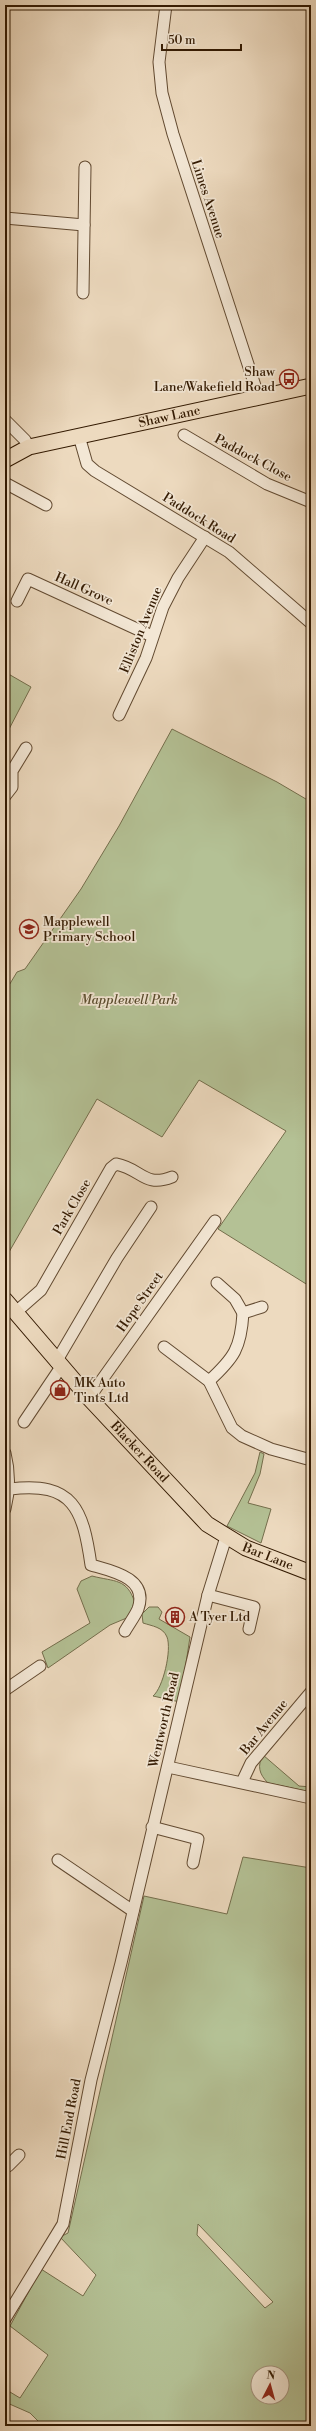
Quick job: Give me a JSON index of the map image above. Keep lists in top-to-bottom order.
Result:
{
  "streets": {
    "main road": ["Shaw Lane", "Blacker Road", "Bar Lane"],
    "street": [
      "Limes Avenue",
      "Paddock Close",
      "Paddock Road",
      "Hall Grove",
      "Elliston Avenue",
      "Park Close",
      "Hope Street",
      "Wentworth Road",
      "Bar Avenue",
      "Hill End Road"
    ]
  },
  "crossings": [
    ["Limes Avenue", "Shaw Lane"],
    ["Shaw Lane", "Paddock Road"],
    ["Paddock Road", "Elliston Avenue"],
    ["Hall Grove", "Elliston Avenue"],
    ["Park Close", "Blacker Road"],
    ["Hope Street", "Blacker Road"],
    ["Blacker Road", "Bar Lane"],
    ["Blacker Road", "Wentworth Road"],
    ["Bar Lane", "Wentworth Road"],
    ["Wentworth Road", "Hill End Road"]
  ],
  "parks": ["Mapplewell Park"],
  "places": {
    "bus stop": ["Shaw Lane/Wakefield Road"],
    "school or university": ["Mapplewell Primary School"],
    "shop": ["MK Auto Tints Ltd"],
    "building": ["A Tyer Ltd"]
  },
  "scale_bar": "50 m",
  "north": "top"
}
